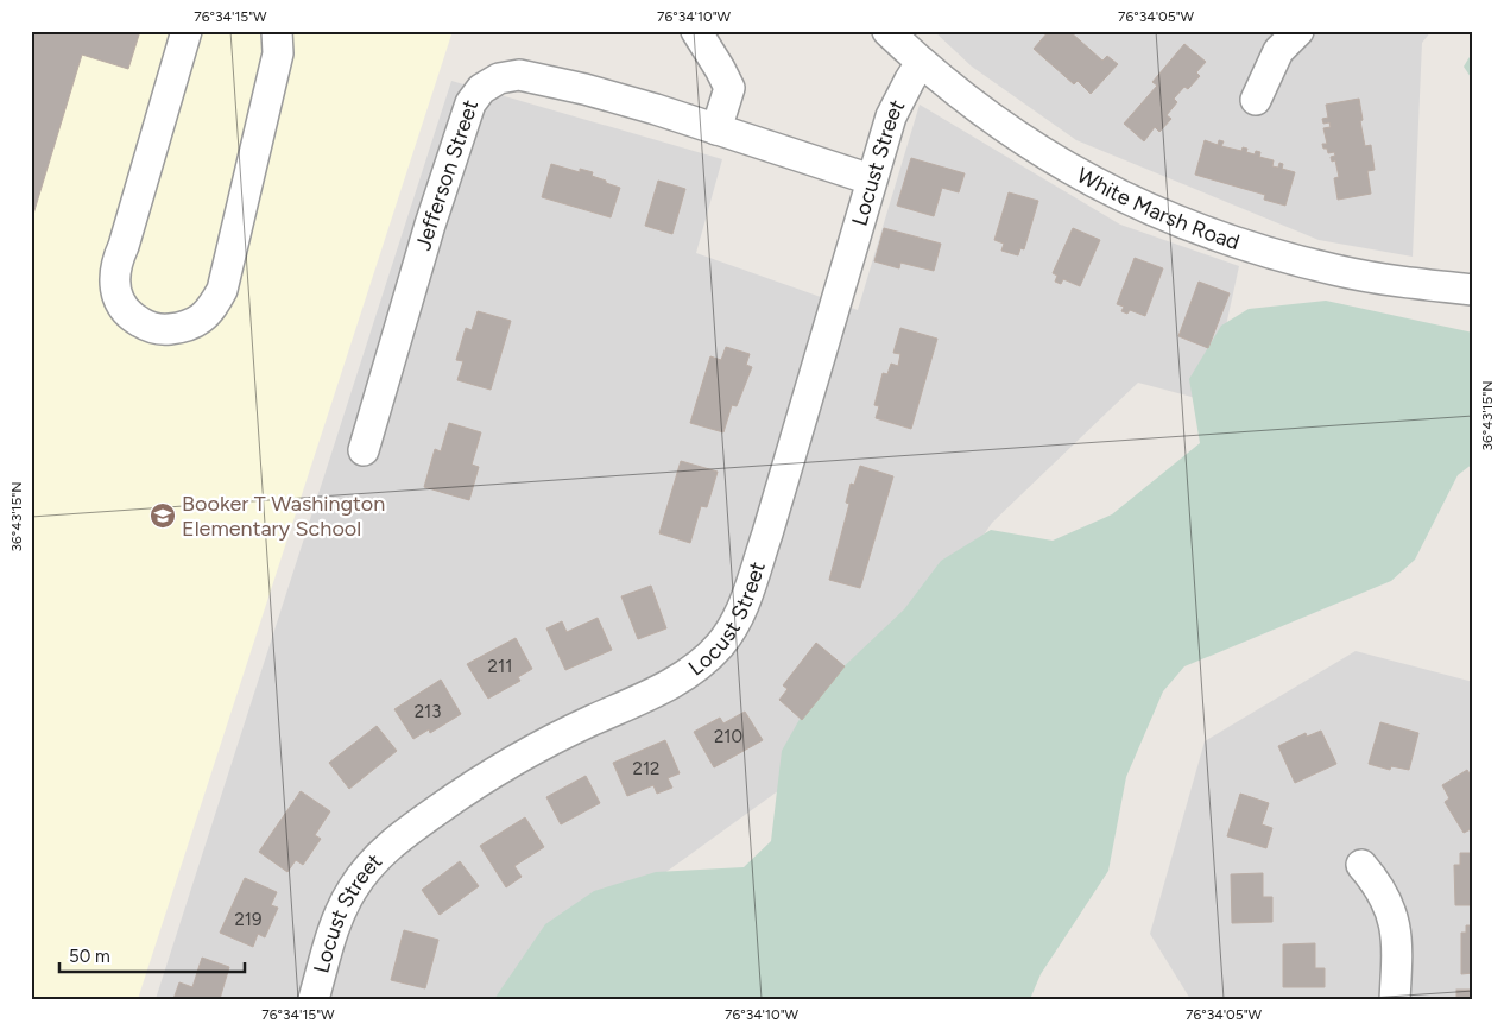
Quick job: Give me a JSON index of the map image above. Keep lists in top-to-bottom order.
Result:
{
  "streets": {
    "street": ["Locust Street", "Jefferson Street", "White Marsh Road"]
  },
  "crossings": [
    ["Locust Street", "Jefferson Street"],
    ["Locust Street", "White Marsh Road"]
  ],
  "places": {
    "school or university": ["Booker T Washington Elementary School"]
  },
  "house_numbers": [
    "211",
    "213",
    "210",
    "212",
    "219"
  ],
  "scale_bar": "50 m",
  "coordinates": [
    "76°34'15\"W",
    "76°34'10\"W",
    "76°34'05\"W",
    "36°43'15\"N"
  ]
}
